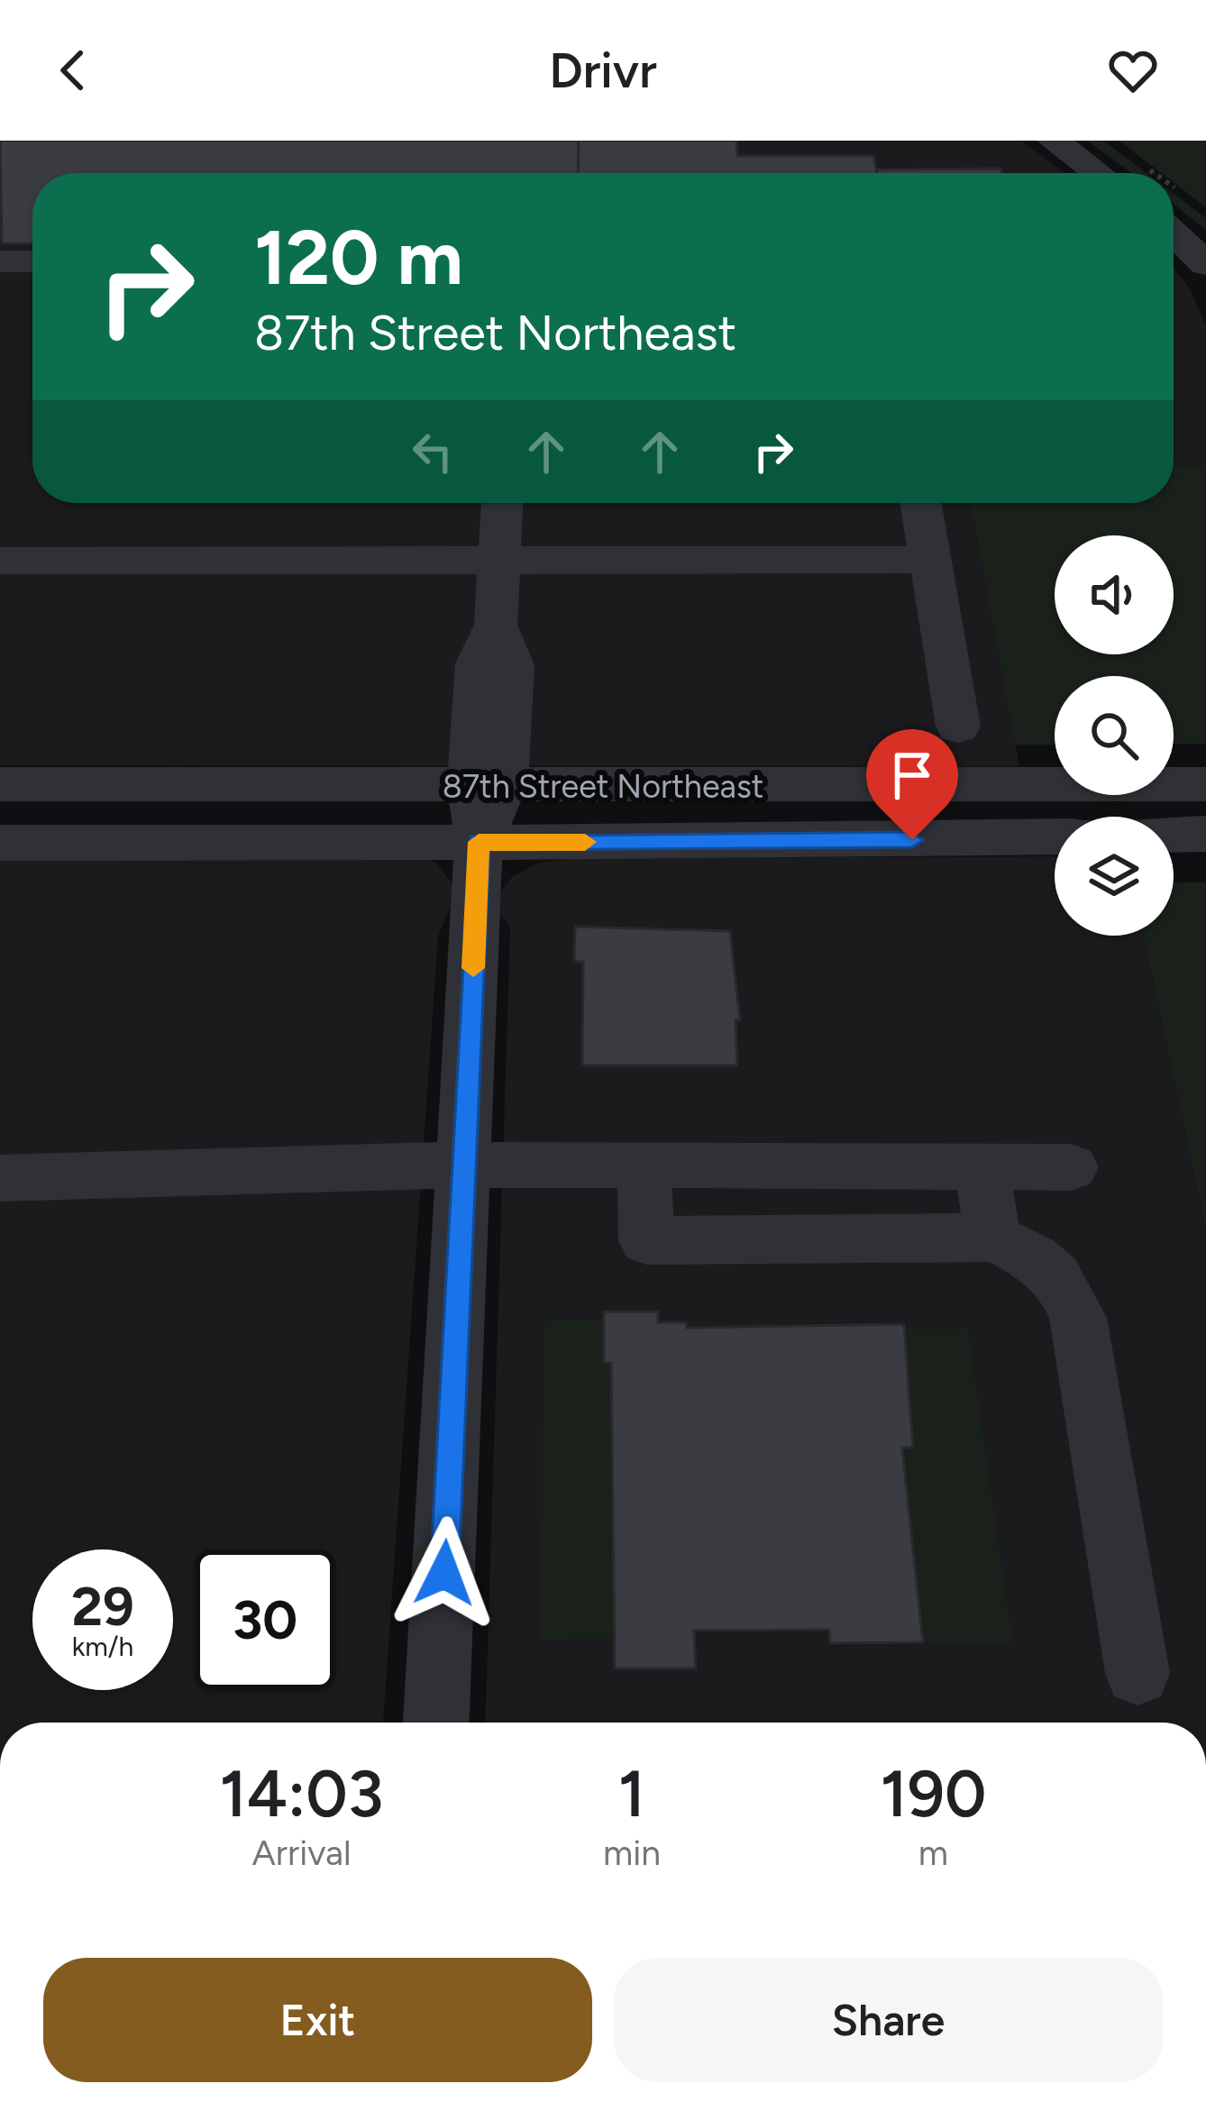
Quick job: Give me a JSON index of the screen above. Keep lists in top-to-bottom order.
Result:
{
  "streets": {
    "street": ["87th Street Northeast"]
  },
  "page": {
    "header": "Drivr",
    "turn": ["120 m", "87th Street Northeast"],
    "speed": "29 km/h",
    "limit": "30",
    "eta": [
      "14:03",
      "Arrival",
      "1",
      "min",
      "190",
      "m"
    ],
    "buttons": ["Exit", "Share"]
  }
}
